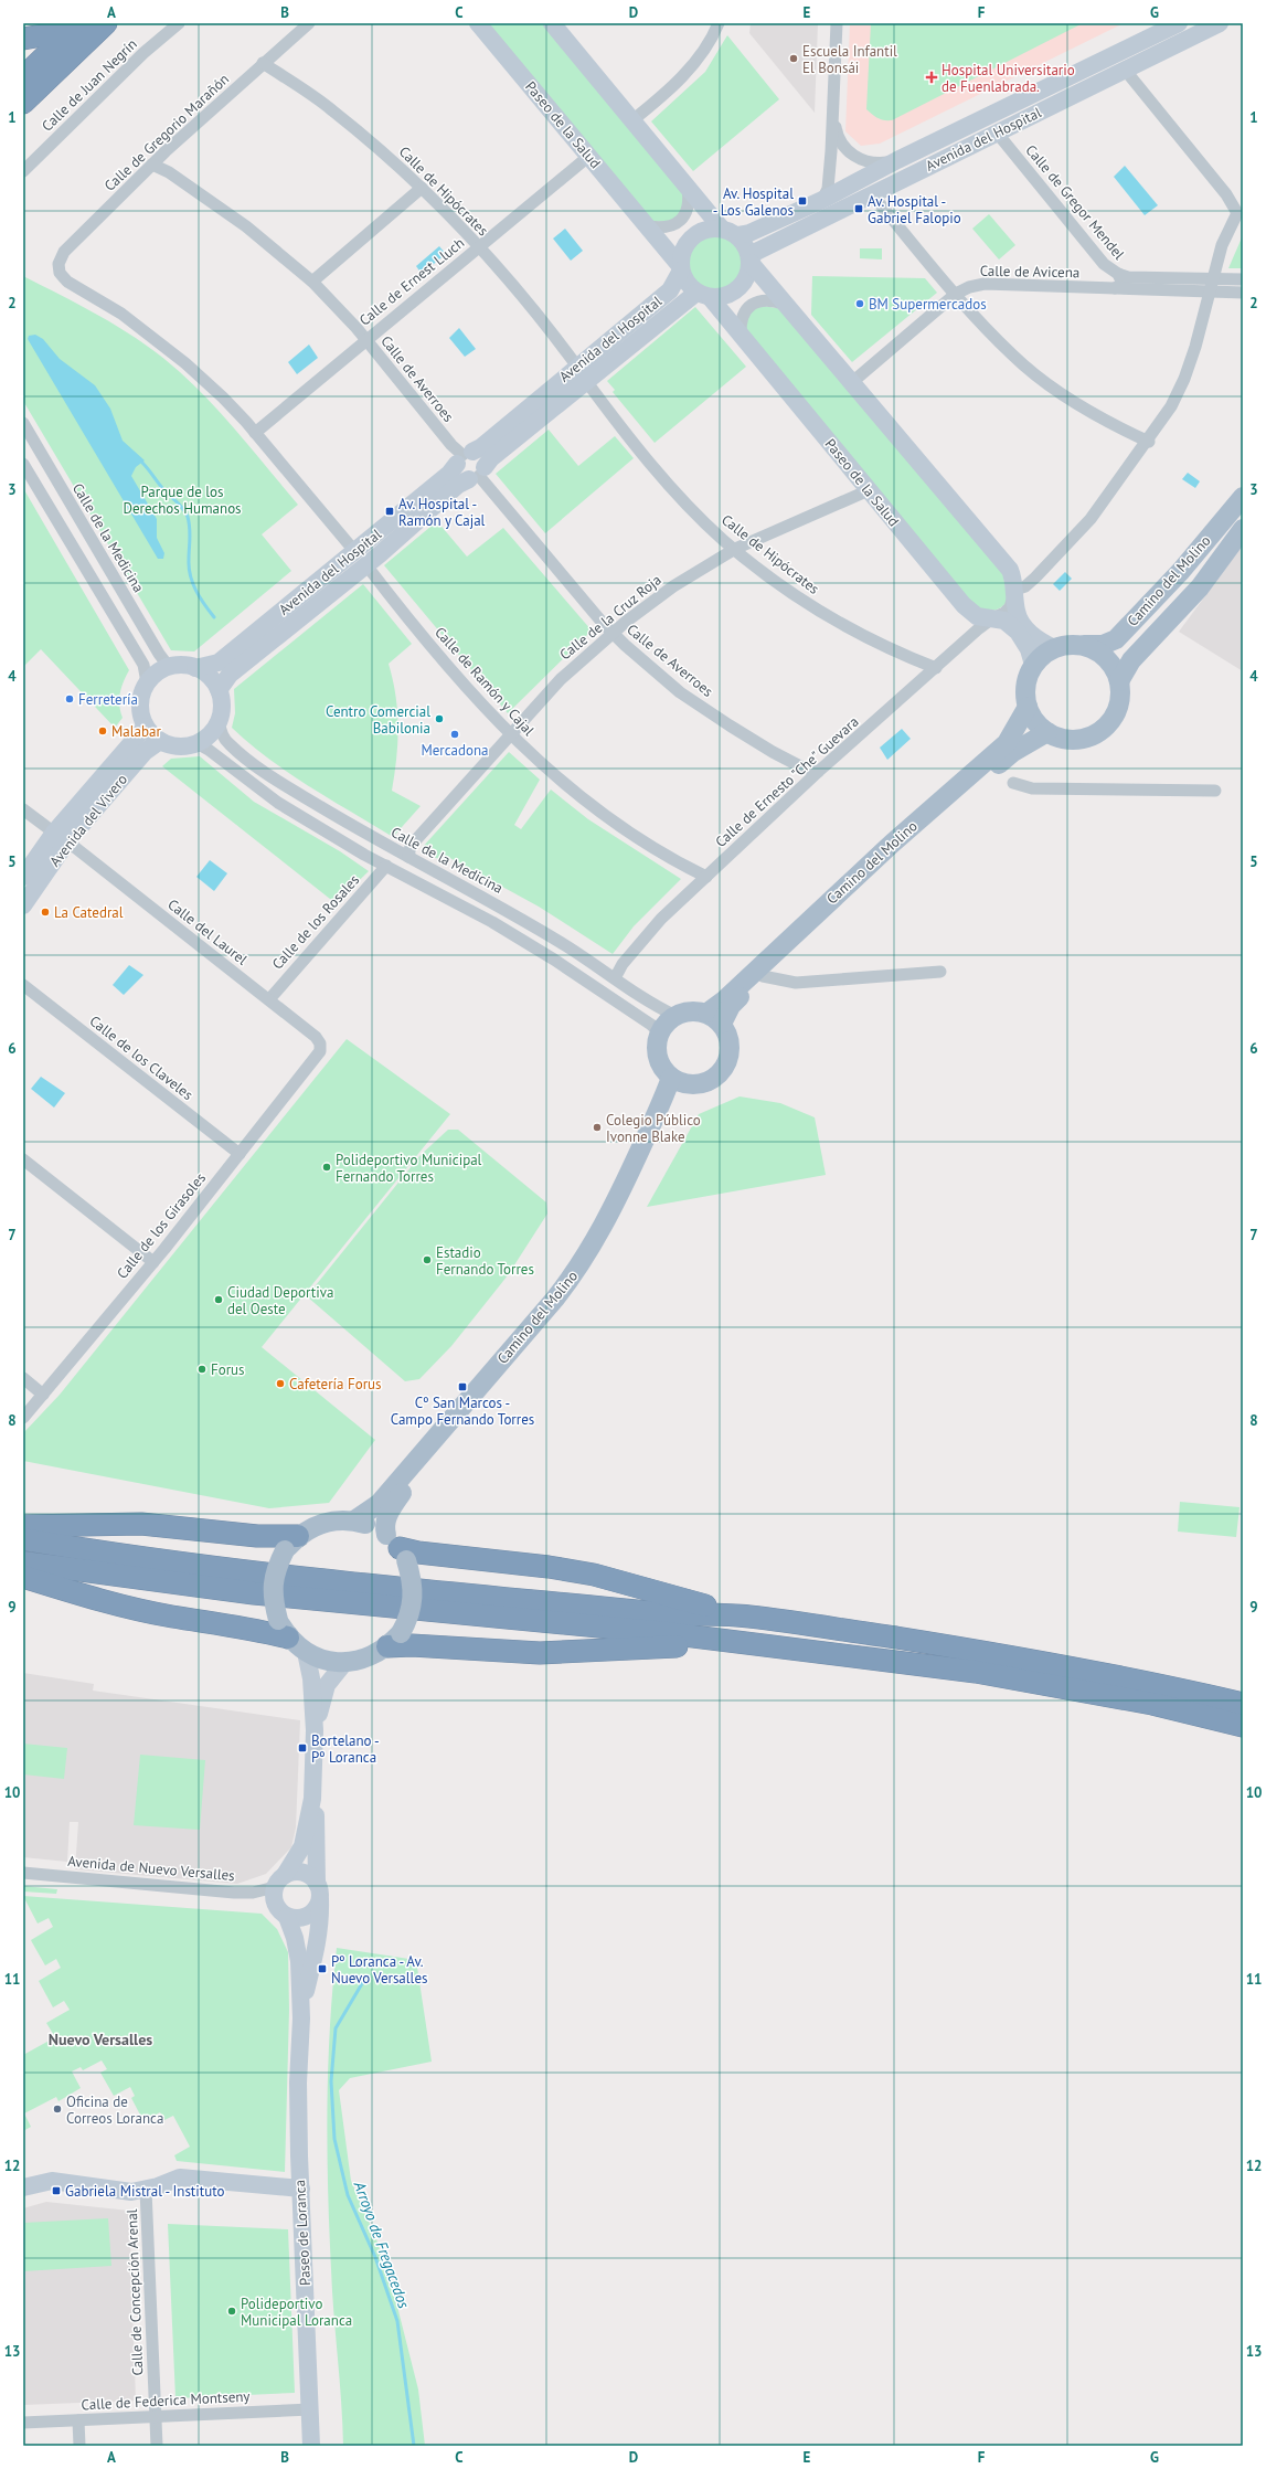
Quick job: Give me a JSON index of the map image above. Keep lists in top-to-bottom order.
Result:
{
  "streets": {
    "main road": [
      "Paseo de la Salud",
      "Avenida del Hospital",
      "Camino del Molino",
      "Avenida del Vivero",
      "Paseo de Loranca"
    ],
    "street": [
      "Calle de Juan Negrín",
      "Calle de Gregorio Marañón",
      "Calle de Hipócrates",
      "Calle de Gregor Mendel",
      "Calle de Avicena",
      "Calle de Ernest Lluch",
      "Calle de Averroes",
      "Calle de la Medicina",
      "Calle de la Cruz Roja",
      "Calle de Ramón y Cajal",
      "Calle de Ernesto \"Che\" Guevara",
      "Calle de los Rosales",
      "Calle del Laurel",
      "Calle de los Claveles",
      "Calle de los Girasoles",
      "Avenida de Nuevo Versalles",
      "Calle de Concepción Arenal",
      "Calle de Federica Montseny"
    ]
  },
  "crossings": [
    ["Paseo de la Salud", "Avenida del Hospital"],
    ["Paseo de la Salud", "Calle de Ernest Lluch"],
    ["Paseo de la Salud", "Camino del Molino"],
    ["Paseo de la Salud", "Calle de la Cruz Roja"],
    ["Paseo de la Salud", "Calle de Ernesto \"Che\" Guevara"],
    ["Calle de Gregorio Marañón", "Calle de Hipócrates"],
    ["Calle de Gregorio Marañón", "Calle de Averroes"],
    ["Calle de Gregorio Marañón", "Calle de Ramón y Cajal"],
    ["Avenida del Hospital", "Calle de Hipócrates"],
    ["Avenida del Hospital", "Calle de Gregor Mendel"],
    ["Avenida del Hospital", "Calle de Averroes"],
    ["Avenida del Hospital", "Calle de la Medicina"],
    ["Avenida del Hospital", "Calle de Ramón y Cajal"],
    ["Avenida del Hospital", "Avenida del Vivero"],
    ["Calle de Hipócrates", "Calle de Ernest Lluch"],
    ["Calle de Hipócrates", "Calle de la Cruz Roja"],
    ["Calle de Hipócrates", "Calle de Ernesto \"Che\" Guevara"],
    ["Calle de Gregor Mendel", "Calle de Avicena"],
    ["Calle de Ernest Lluch", "Calle de Averroes"],
    ["Calle de Ernest Lluch", "Calle de Ramón y Cajal"],
    ["Calle de Averroes", "Calle de la Cruz Roja"],
    ["Calle de Averroes", "Calle de Ernesto \"Che\" Guevara"],
    ["Calle de la Medicina", "Camino del Molino"],
    ["Calle de la Medicina", "Calle de la Cruz Roja"],
    ["Calle de la Medicina", "Calle de Ernesto \"Che\" Guevara"],
    ["Calle de la Medicina", "Avenida del Vivero"],
    ["Camino del Molino", "Paseo de Loranca"],
    ["Calle de la Cruz Roja", "Calle de Ramón y Cajal"],
    ["Calle de Ramón y Cajal", "Calle de Ernesto \"Che\" Guevara"],
    ["Avenida del Vivero", "Calle del Laurel"],
    ["Calle de los Rosales", "Calle del Laurel"],
    ["Calle del Laurel", "Calle de los Girasoles"],
    ["Calle de los Claveles", "Calle de los Girasoles"],
    ["Avenida de Nuevo Versalles", "Paseo de Loranca"],
    ["Paseo de Loranca", "Calle de Federica Montseny"],
    ["Calle de Concepción Arenal", "Calle de Federica Montseny"]
  ],
  "districts": ["Nuevo Versalles"],
  "water": ["Arroyo de Fregacedos"],
  "parks": ["Parque de los Derechos Humanos"],
  "places": {
    "other": [
      "Escuela Infantil El Bonsái",
      "BM Supermercados",
      "Ferretería",
      "Centro Comercial Babilonia",
      "Malabar",
      "Mercadona",
      "La Catedral",
      "Colegio Público Ivonne Blake",
      "Polideportivo Municipal Fernando Torres",
      "Estadio Fernando Torres",
      "Ciudad Deportiva del Oeste",
      "Forus",
      "Cafetería Forus",
      "Oficina de Correos Loranca",
      "Polideportivo Municipal Loranca"
    ],
    "health": ["Hospital Universitario de Fuenlabrada."],
    "transit": [
      "Av. Hospital - Los Galenos",
      "Av. Hospital - Gabriel Falopio",
      "Av. Hospital - Ramón y Cajal",
      "Cº San Marcos - Campo Fernando Torres",
      "Bortelano - Pº Loranca",
      "Pº Loranca - Av. Nuevo Versalles",
      "Gabriela Mistral - Instituto"
    ]
  },
  "grid": {
    "columns": [
      "A",
      "B",
      "C",
      "D",
      "E",
      "F",
      "G"
    ],
    "rows": [
      "1",
      "2",
      "3",
      "4",
      "5",
      "6",
      "7",
      "8",
      "9",
      "10",
      "11",
      "12",
      "13"
    ]
  }
}
